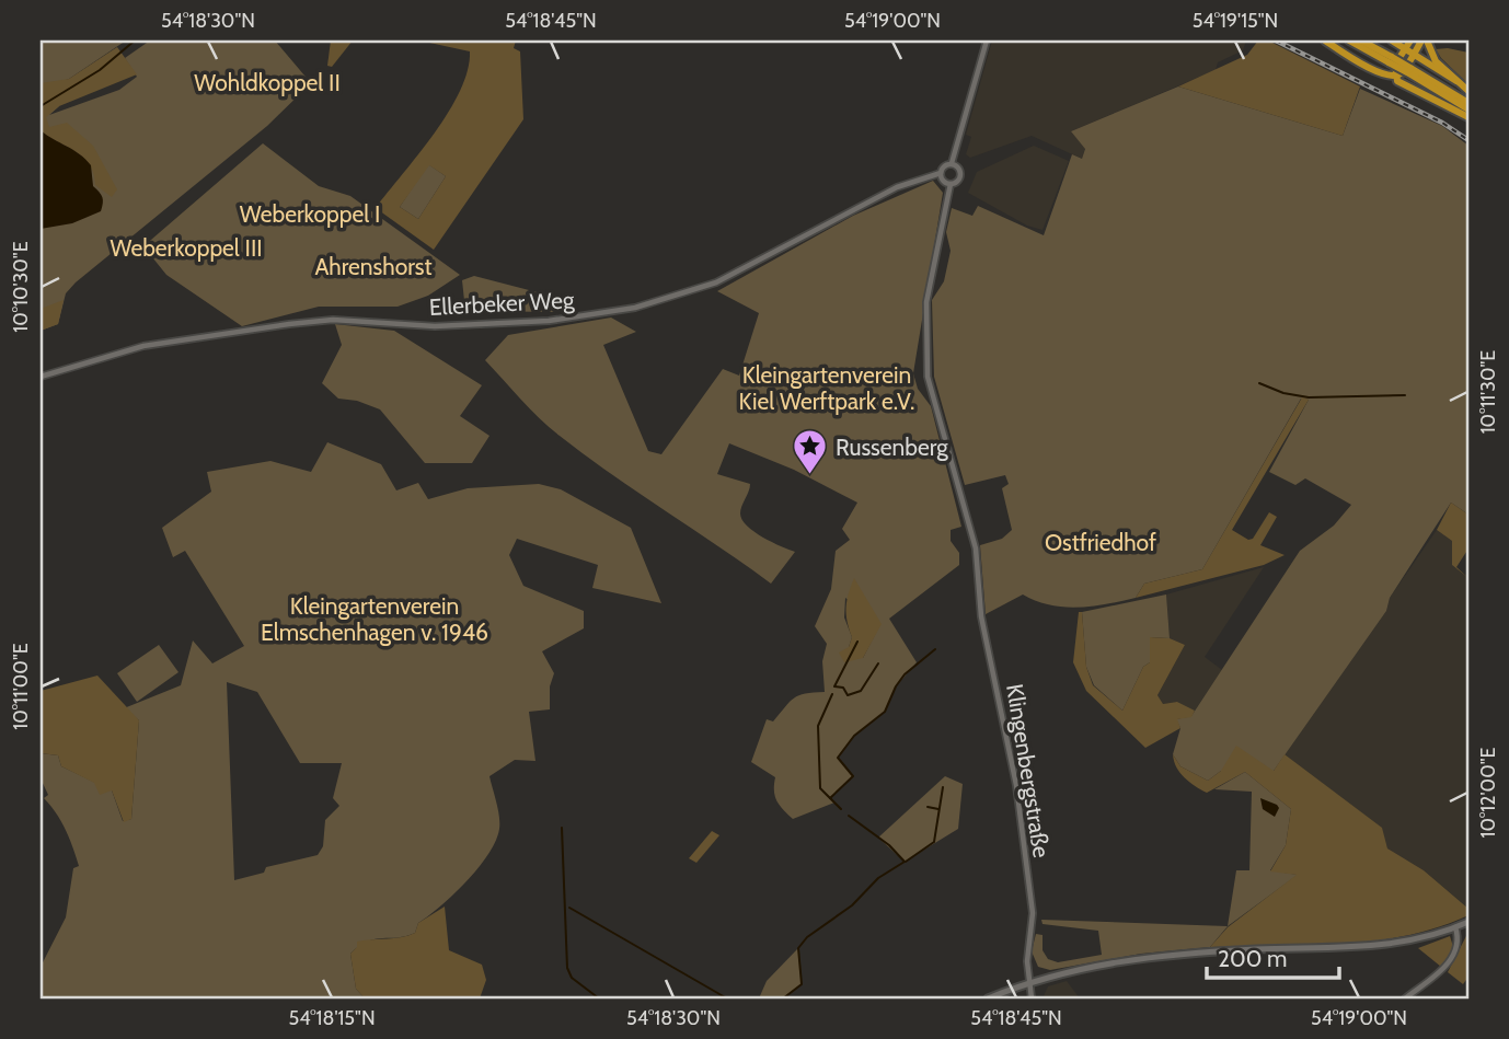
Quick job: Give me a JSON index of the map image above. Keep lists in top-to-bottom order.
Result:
{
  "streets": {
    "street": ["Ellerbeker Weg", "Klingenbergstraße"]
  },
  "crossings": [
    ["Ellerbeker Weg", "Klingenbergstraße"]
  ],
  "parks": [
    "Wohldkoppel II",
    "Weberkoppel I",
    "Weberkoppel III",
    "Ahrenshorst",
    "Kleingartenverein Kiel Werftpark e.V.",
    "Ostfriedhof",
    "Kleingartenverein Elmschenhagen v. 1946"
  ],
  "places": {
    "place": ["Russenberg"]
  },
  "scale_bar": "200 m",
  "coordinates": [
    "54°18'30\"N",
    "54°18'45\"N",
    "54°19'00\"N",
    "54°19'15\"N",
    "10°10'30\"E",
    "10°11'30\"E",
    "10°11'00\"E",
    "10°12'00\"E",
    "54°18'15\"N"
  ]
}
